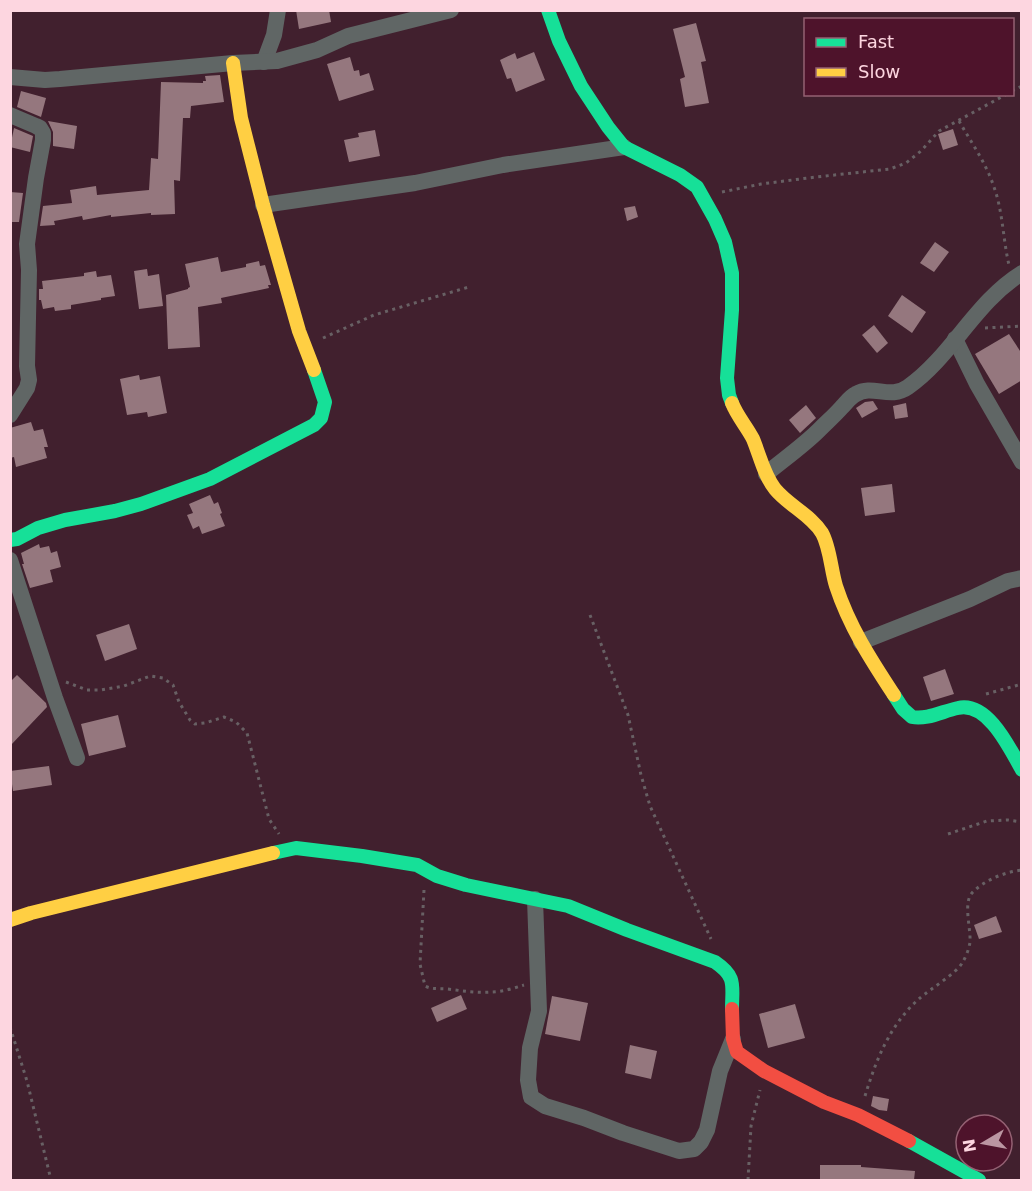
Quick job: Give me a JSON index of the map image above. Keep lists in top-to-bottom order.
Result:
{
  "legend": ["Fast", "Slow"],
  "north": "left"
}
